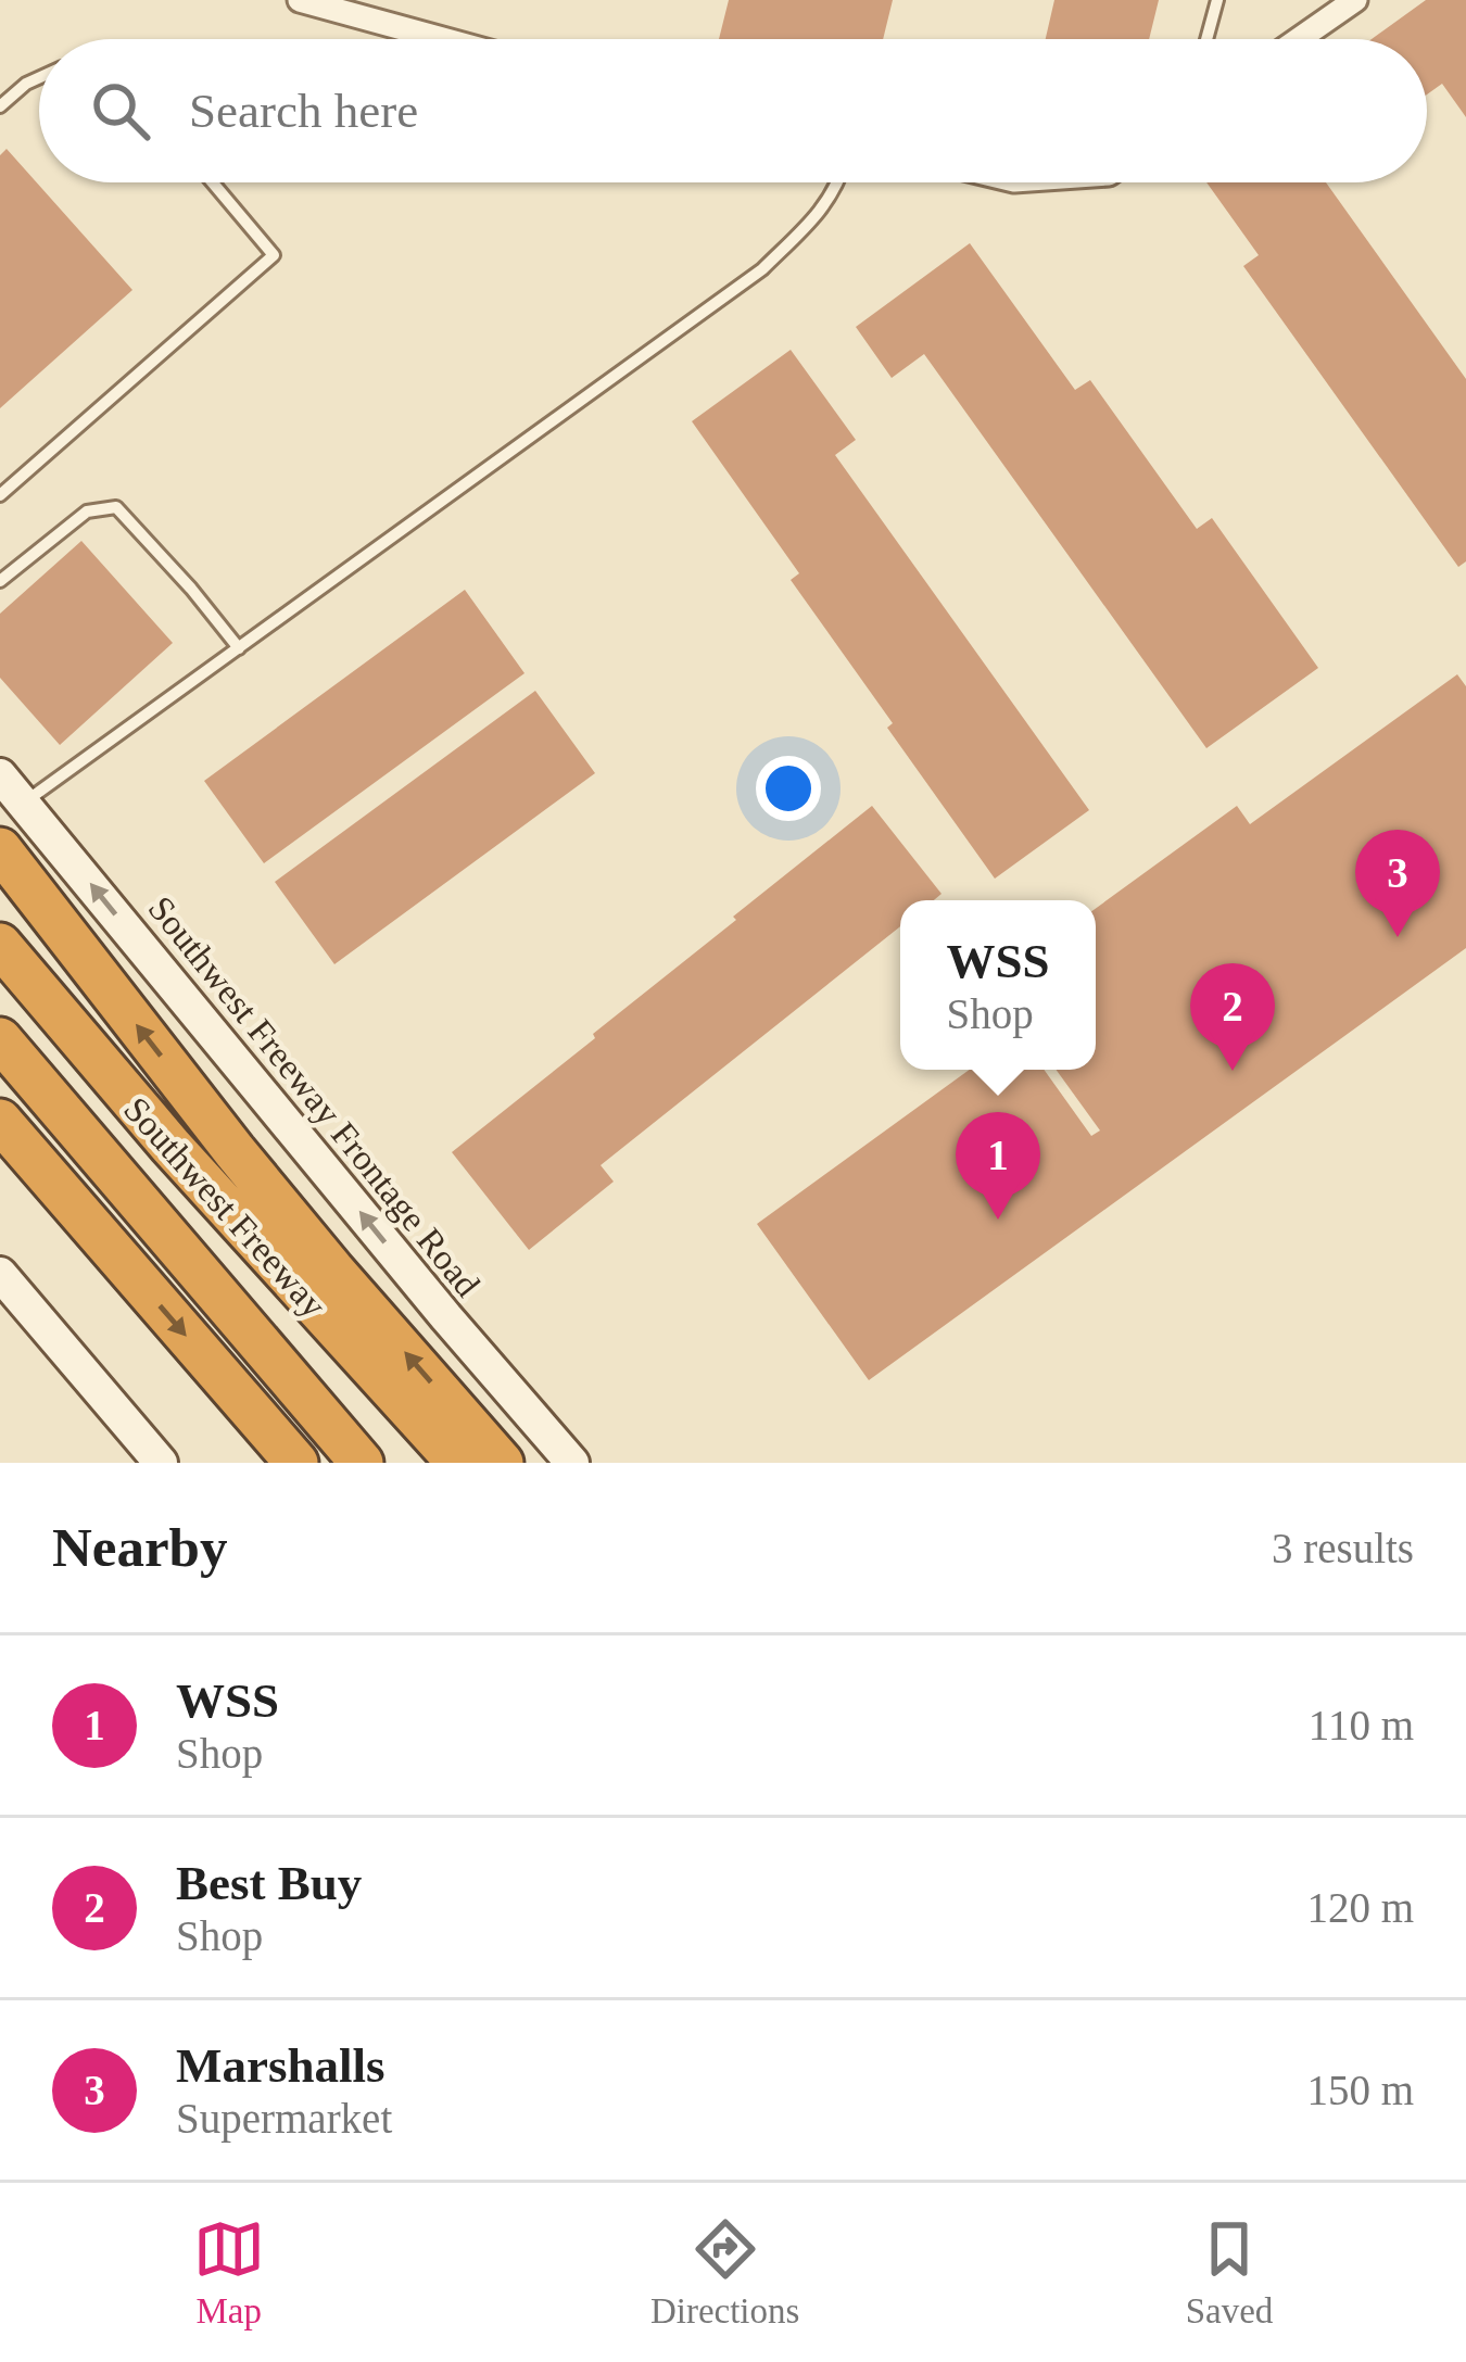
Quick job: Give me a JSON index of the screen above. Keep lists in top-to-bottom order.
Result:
{
  "streets": {
    "highway": ["Southwest Freeway"],
    "main road": ["Southwest Freeway Frontage Road"]
  },
  "one_way": ["Southwest Freeway Frontage Road"],
  "page": {
    "search": "Search here",
    "pins": ["3", "2", "1"],
    "popup": ["WSS", "Shop"],
    "heading": ["Nearby", "3 results"],
    "list": [
      {
        "mark": "1",
        "name": "WSS",
        "note": "Shop",
        "value": "110 m"
      },
      {
        "mark": "2",
        "name": "Best Buy",
        "note": "Shop",
        "value": "120 m"
      },
      {
        "mark": "3",
        "name": "Marshalls",
        "note": "Supermarket",
        "value": "150 m"
      }
    ],
    "nav": ["Map", "Directions", "Saved"]
  }
}
